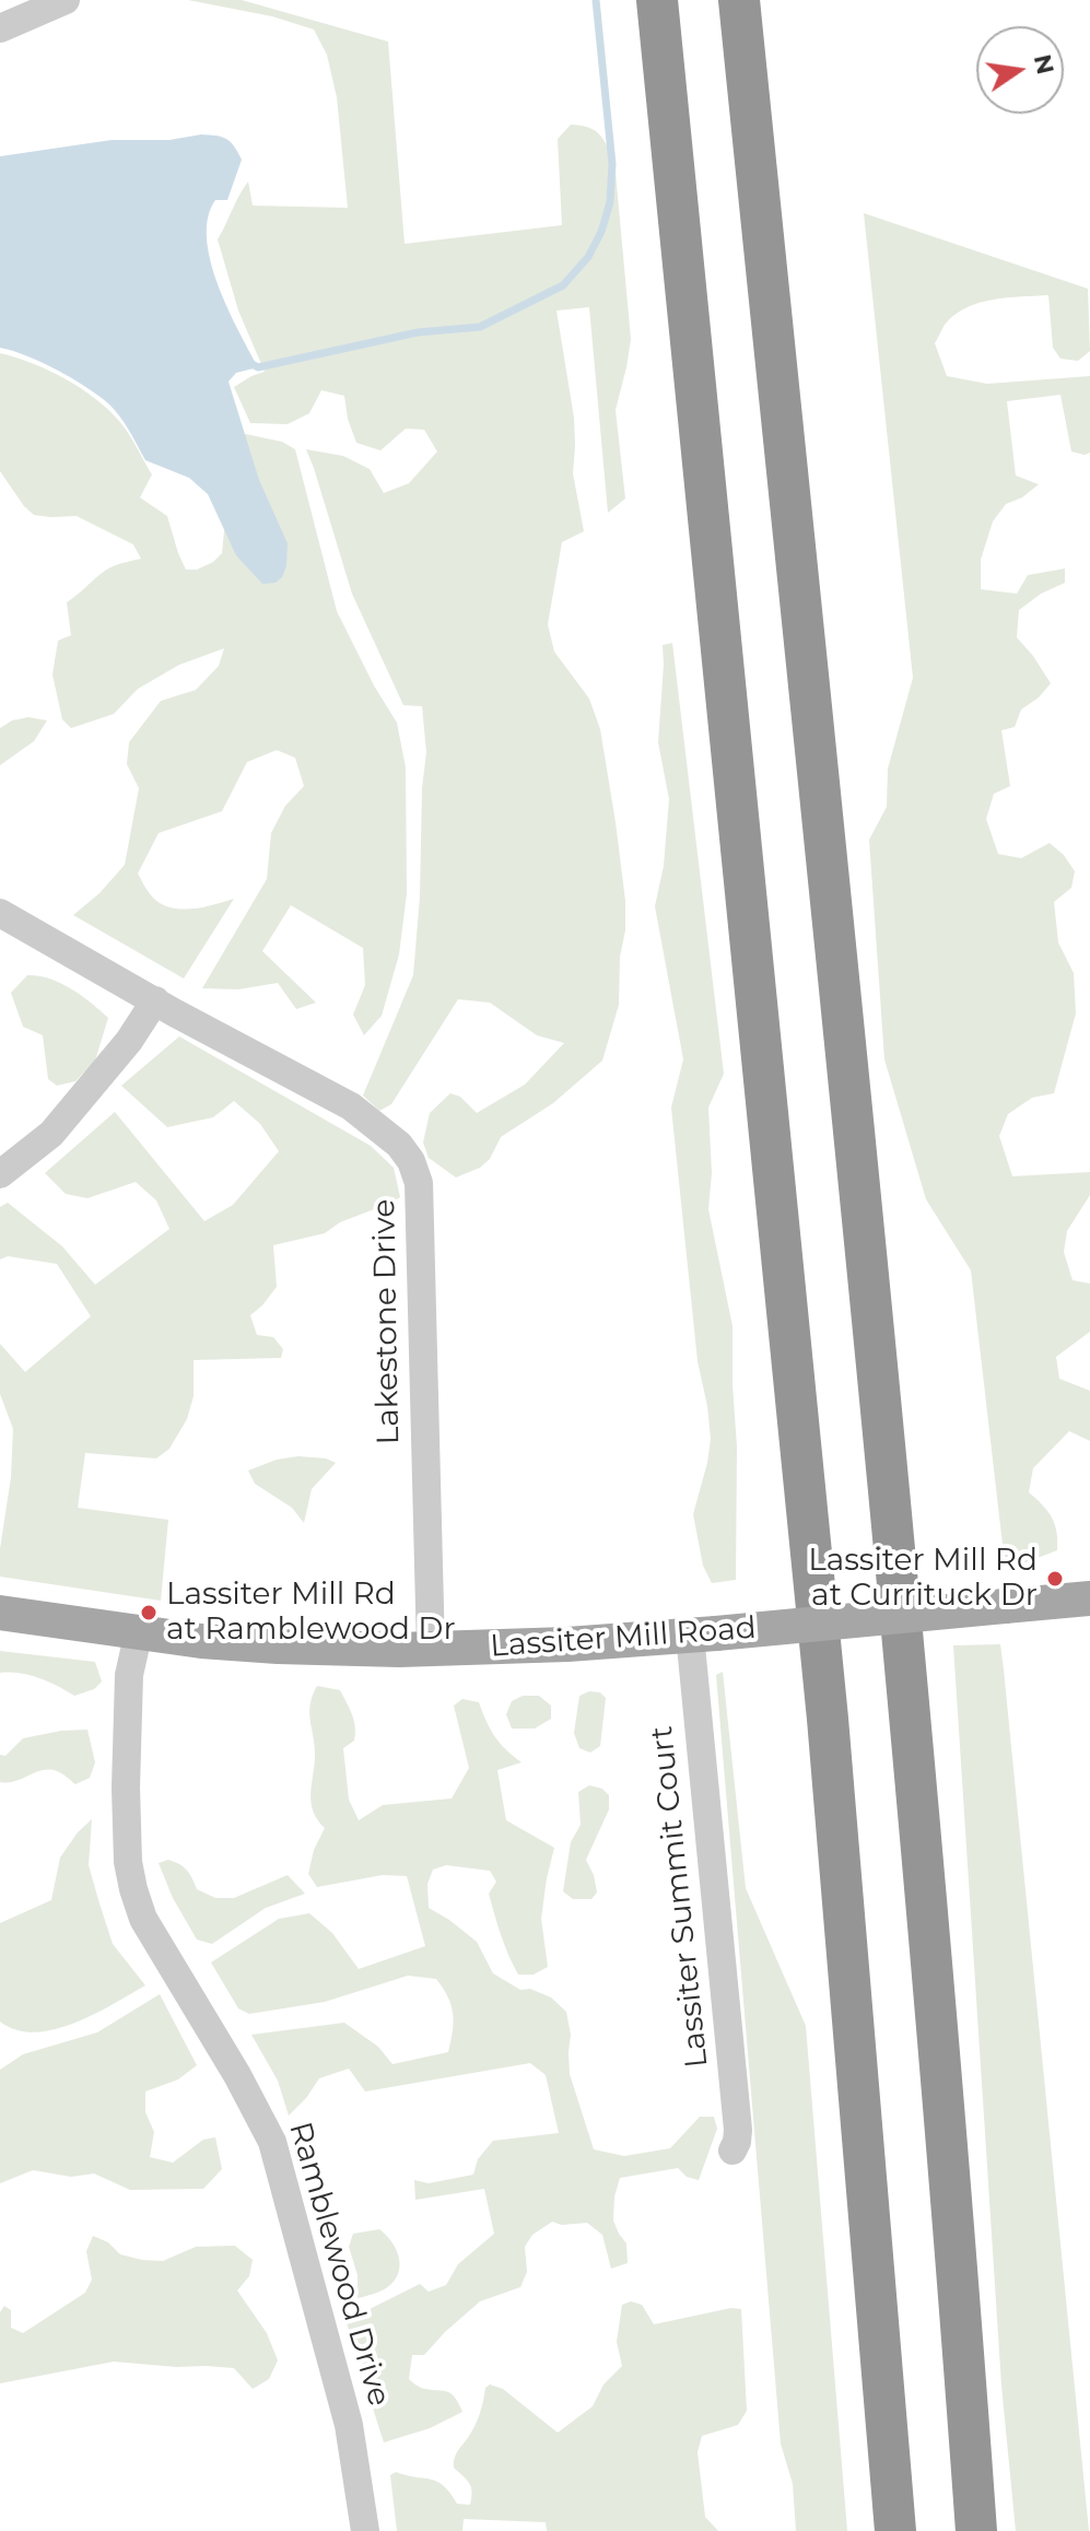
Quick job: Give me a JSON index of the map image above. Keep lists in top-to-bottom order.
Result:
{
  "streets": {
    "main road": ["Lassiter Mill Road"],
    "street": ["Lakestone Drive", "Lassiter Summit Court", "Ramblewood Drive"]
  },
  "crossings": [
    ["Lakestone Drive", "Lassiter Mill Road"],
    ["Lassiter Mill Road", "Lassiter Summit Court"],
    ["Lassiter Mill Road", "Ramblewood Drive"]
  ],
  "places": ["Lassiter Mill Rd at Currituck Dr", "Lassiter Mill Rd at Ramblewood Dr"],
  "north": "right"
}
